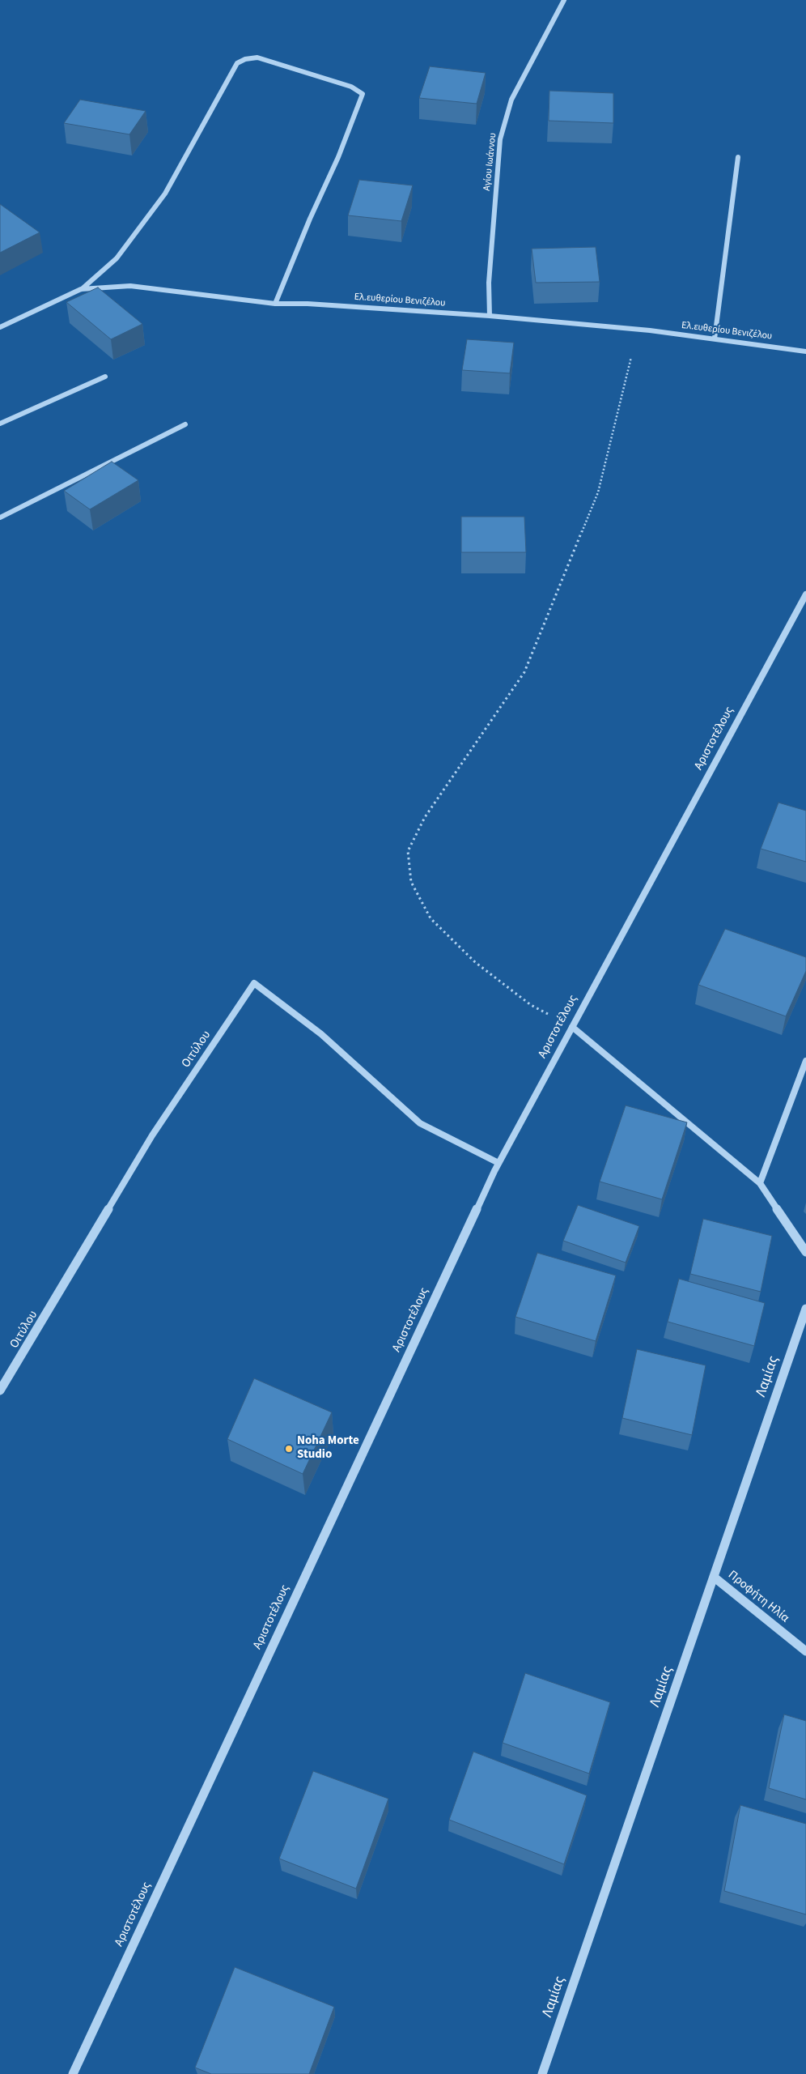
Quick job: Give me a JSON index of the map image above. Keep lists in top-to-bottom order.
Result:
{
  "streets": {
    "street": [
      "Αγίου Ιωάννου",
      "Ελ.ευθερίου Βενιζέλου",
      "Αριστοτέλους",
      "Οιτύλου",
      "Λαμίας",
      "Προφήτη Ηλία"
    ]
  },
  "crossings": [
    ["Αγίου Ιωάννου", "Ελ.ευθερίου Βενιζέλου"],
    ["Αριστοτέλους", "Οιτύλου"],
    ["Λαμίας", "Προφήτη Ηλία"]
  ],
  "places": ["Noha Morte Studio"]
}
